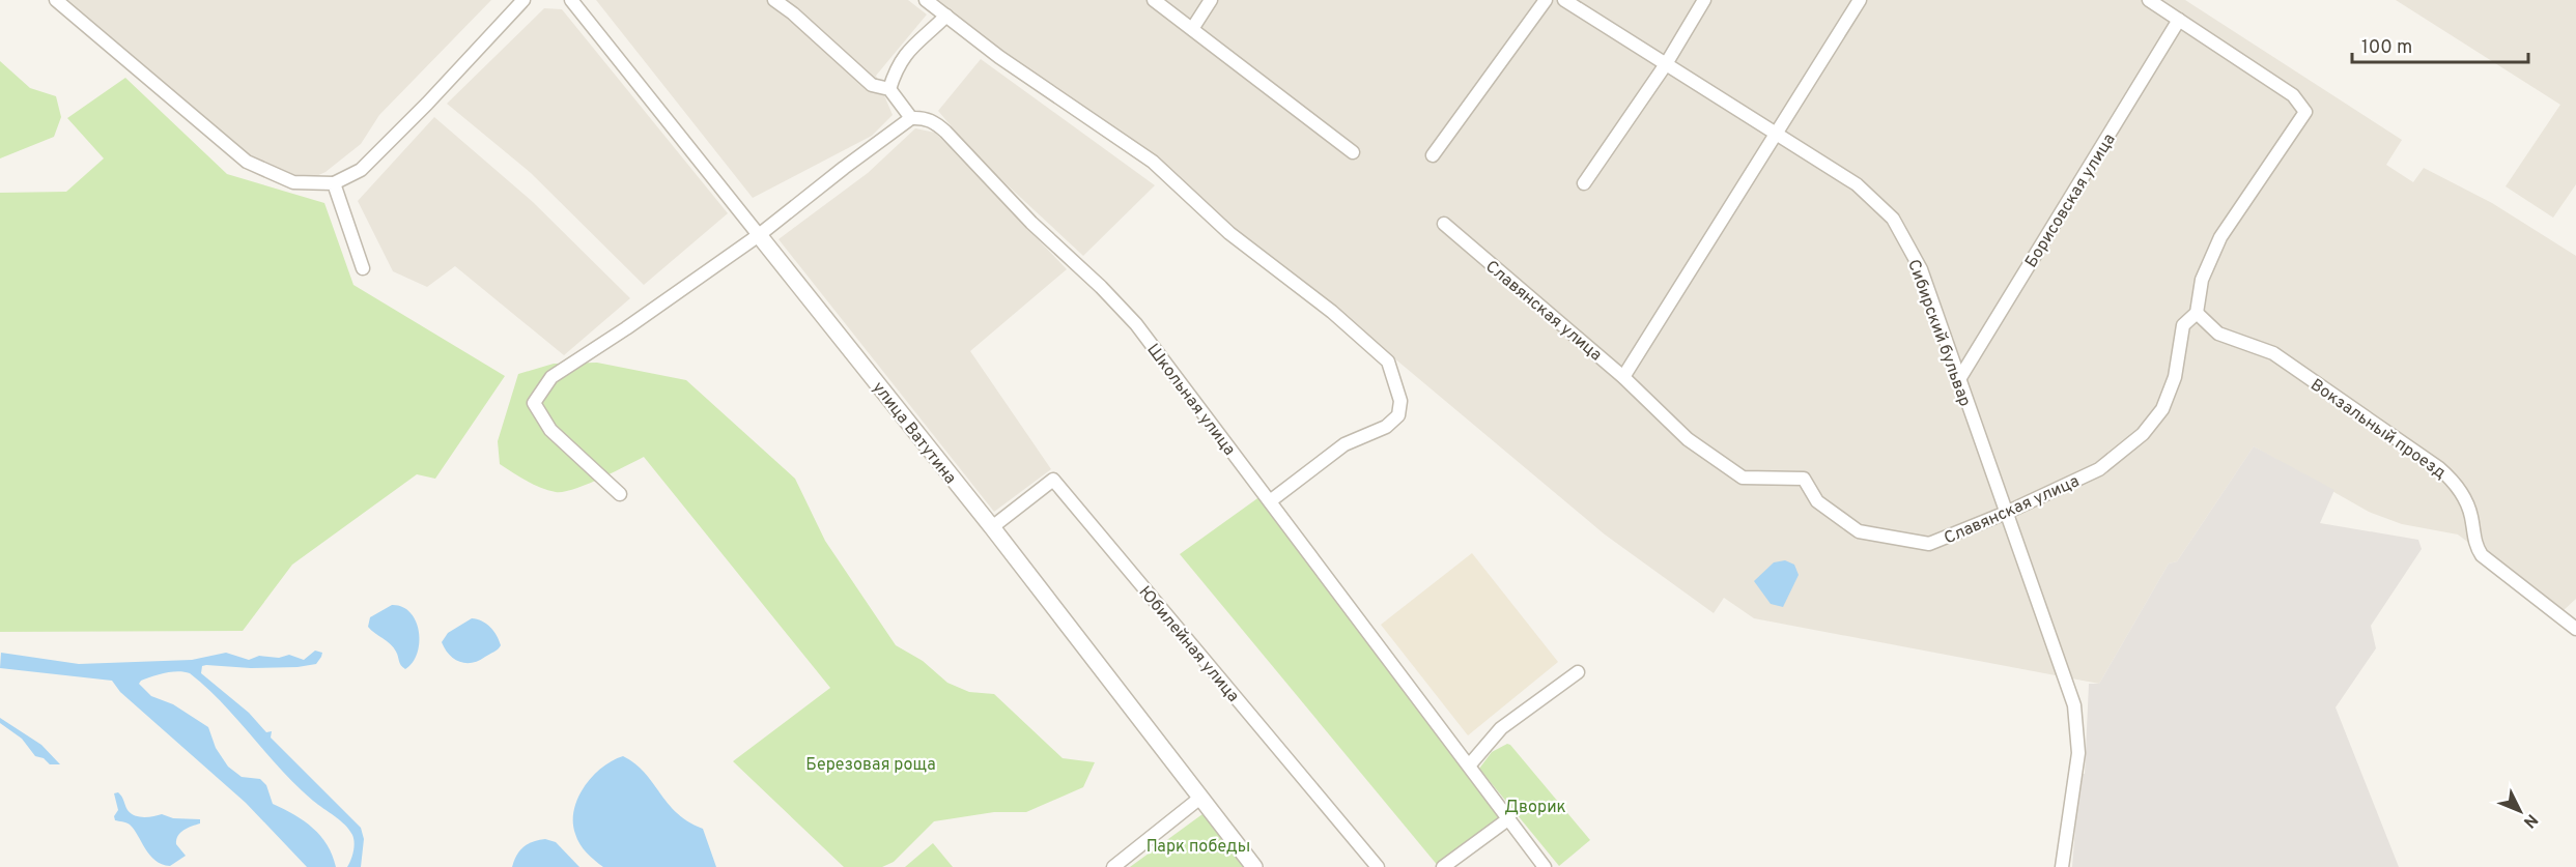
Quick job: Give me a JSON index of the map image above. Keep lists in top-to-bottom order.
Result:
{
  "streets": {
    "street": [
      "Борисовская улица",
      "Славянская улица",
      "Сибирский бульвар",
      "Школьная улица",
      "Вокзальный проезд",
      "улица Ватутина",
      "Юбилейная улица"
    ]
  },
  "crossings": [
    ["Борисовская улица", "Славянская улица"],
    ["Борисовская улица", "Сибирский бульвар"],
    ["Славянская улица", "Сибирский бульвар"],
    ["Славянская улица", "Вокзальный проезд"],
    ["улица Ватутина", "Юбилейная улица"]
  ],
  "parks": ["Березовая роща", "Дворик", "Парк победы"],
  "scale_bar": "100 m",
  "north": "bottom right"
}
